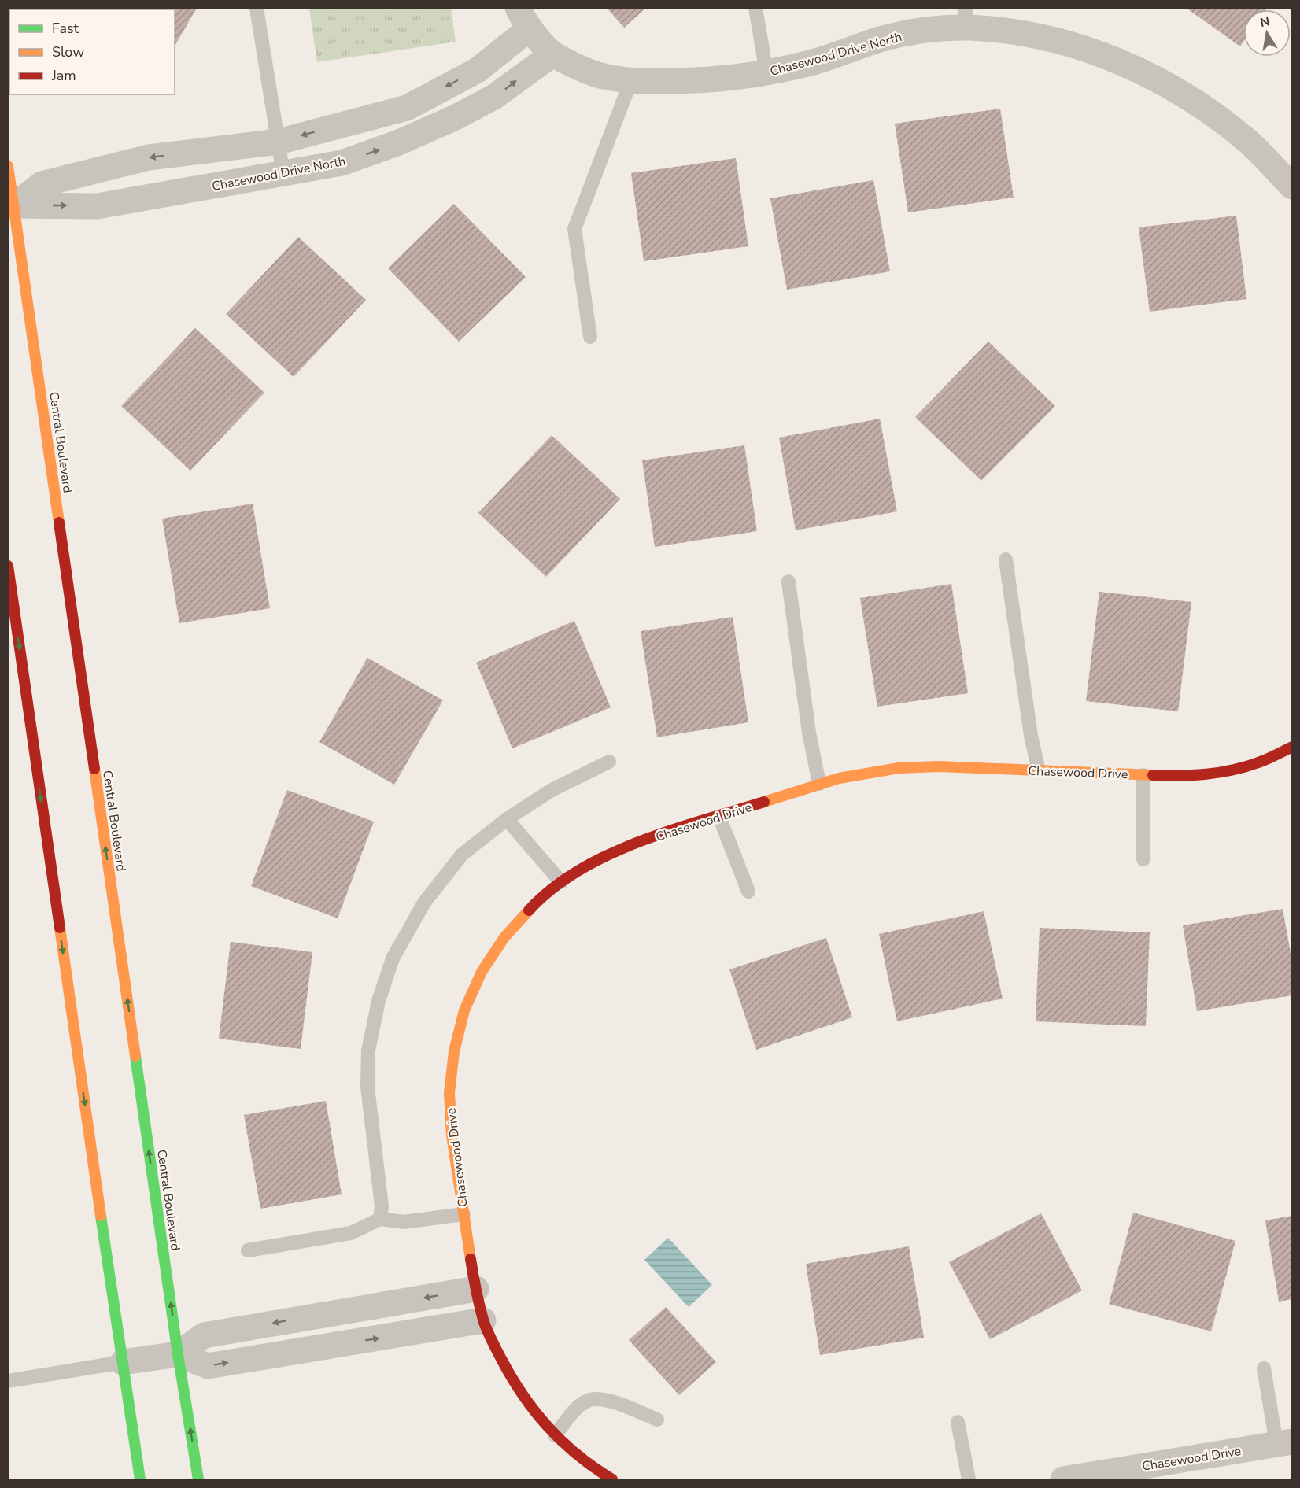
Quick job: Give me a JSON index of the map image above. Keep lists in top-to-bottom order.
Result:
{
  "streets": {
    "street": ["Chasewood Drive North", "Central Boulevard", "Chasewood Drive"]
  },
  "crossings": [
    ["Chasewood Drive North", "Central Boulevard"]
  ],
  "legend": ["Fast", "Slow", "Jam"],
  "north": "top"
}
